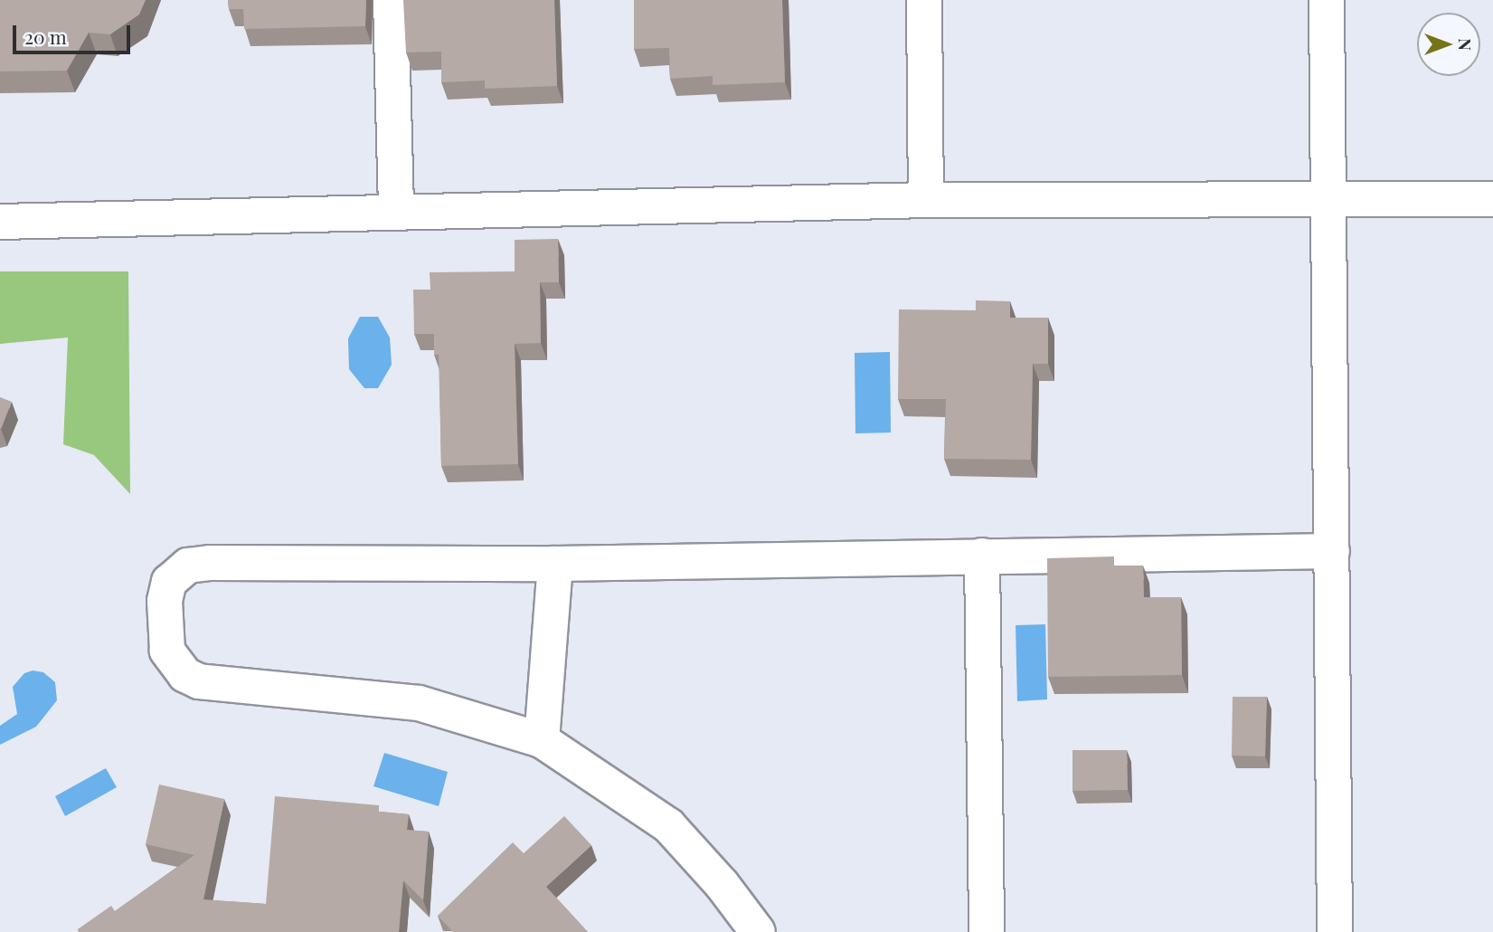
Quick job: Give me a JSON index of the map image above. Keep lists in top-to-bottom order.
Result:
{
  "scale_bar": "20 m",
  "north": "right"
}
